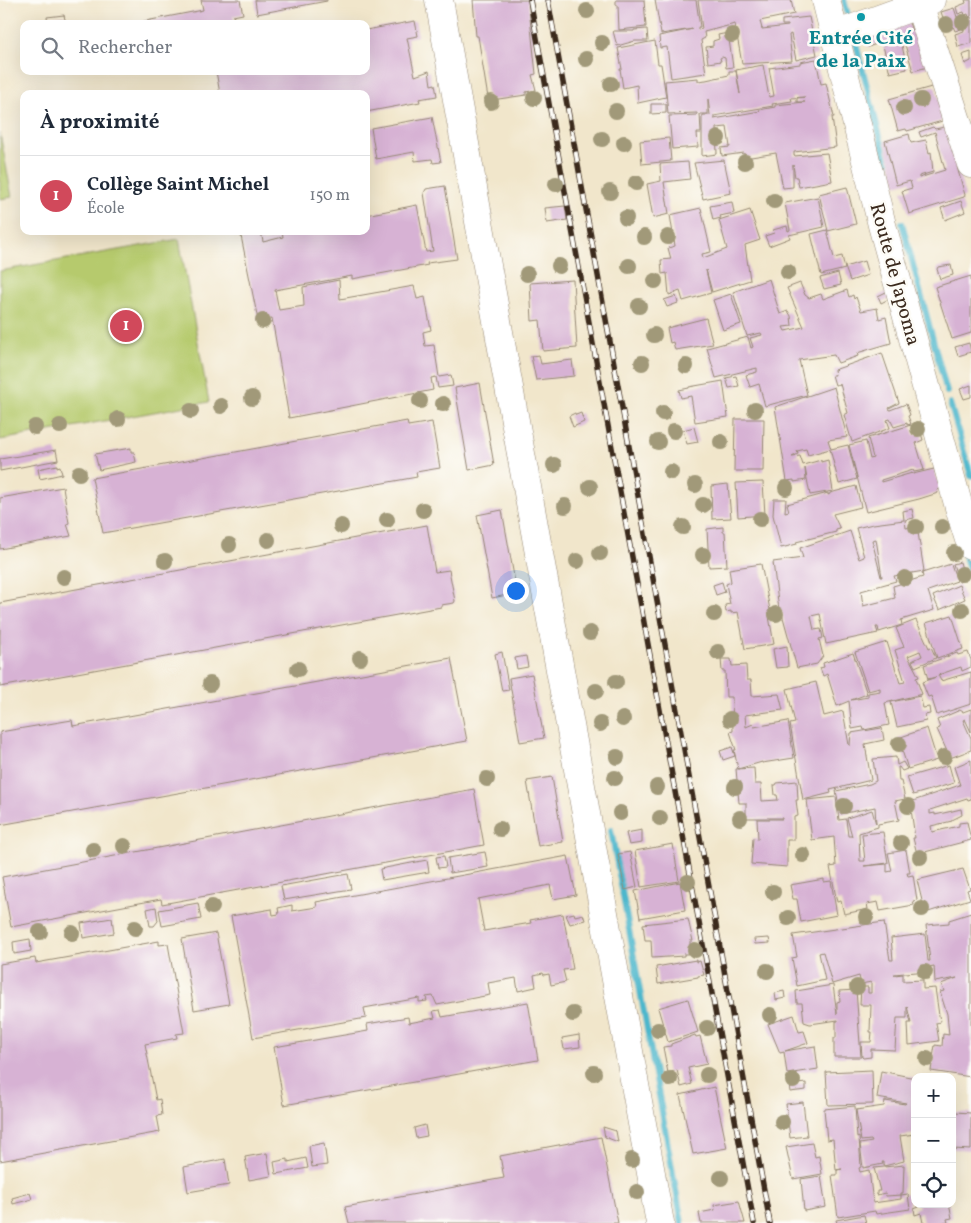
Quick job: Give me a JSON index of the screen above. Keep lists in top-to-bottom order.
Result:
{
  "streets": {
    "street": ["Route de Japoma"]
  },
  "places": ["Entrée Cité de la Paix"],
  "page": {
    "search": "Rechercher",
    "heading": "À proximité",
    "list": [
      {
        "mark": "1",
        "name": "Collège Saint Michel",
        "note": "École",
        "value": "150 m"
      }
    ],
    "pins": "1",
    "map_buttons": ["+", "−"]
  }
}
